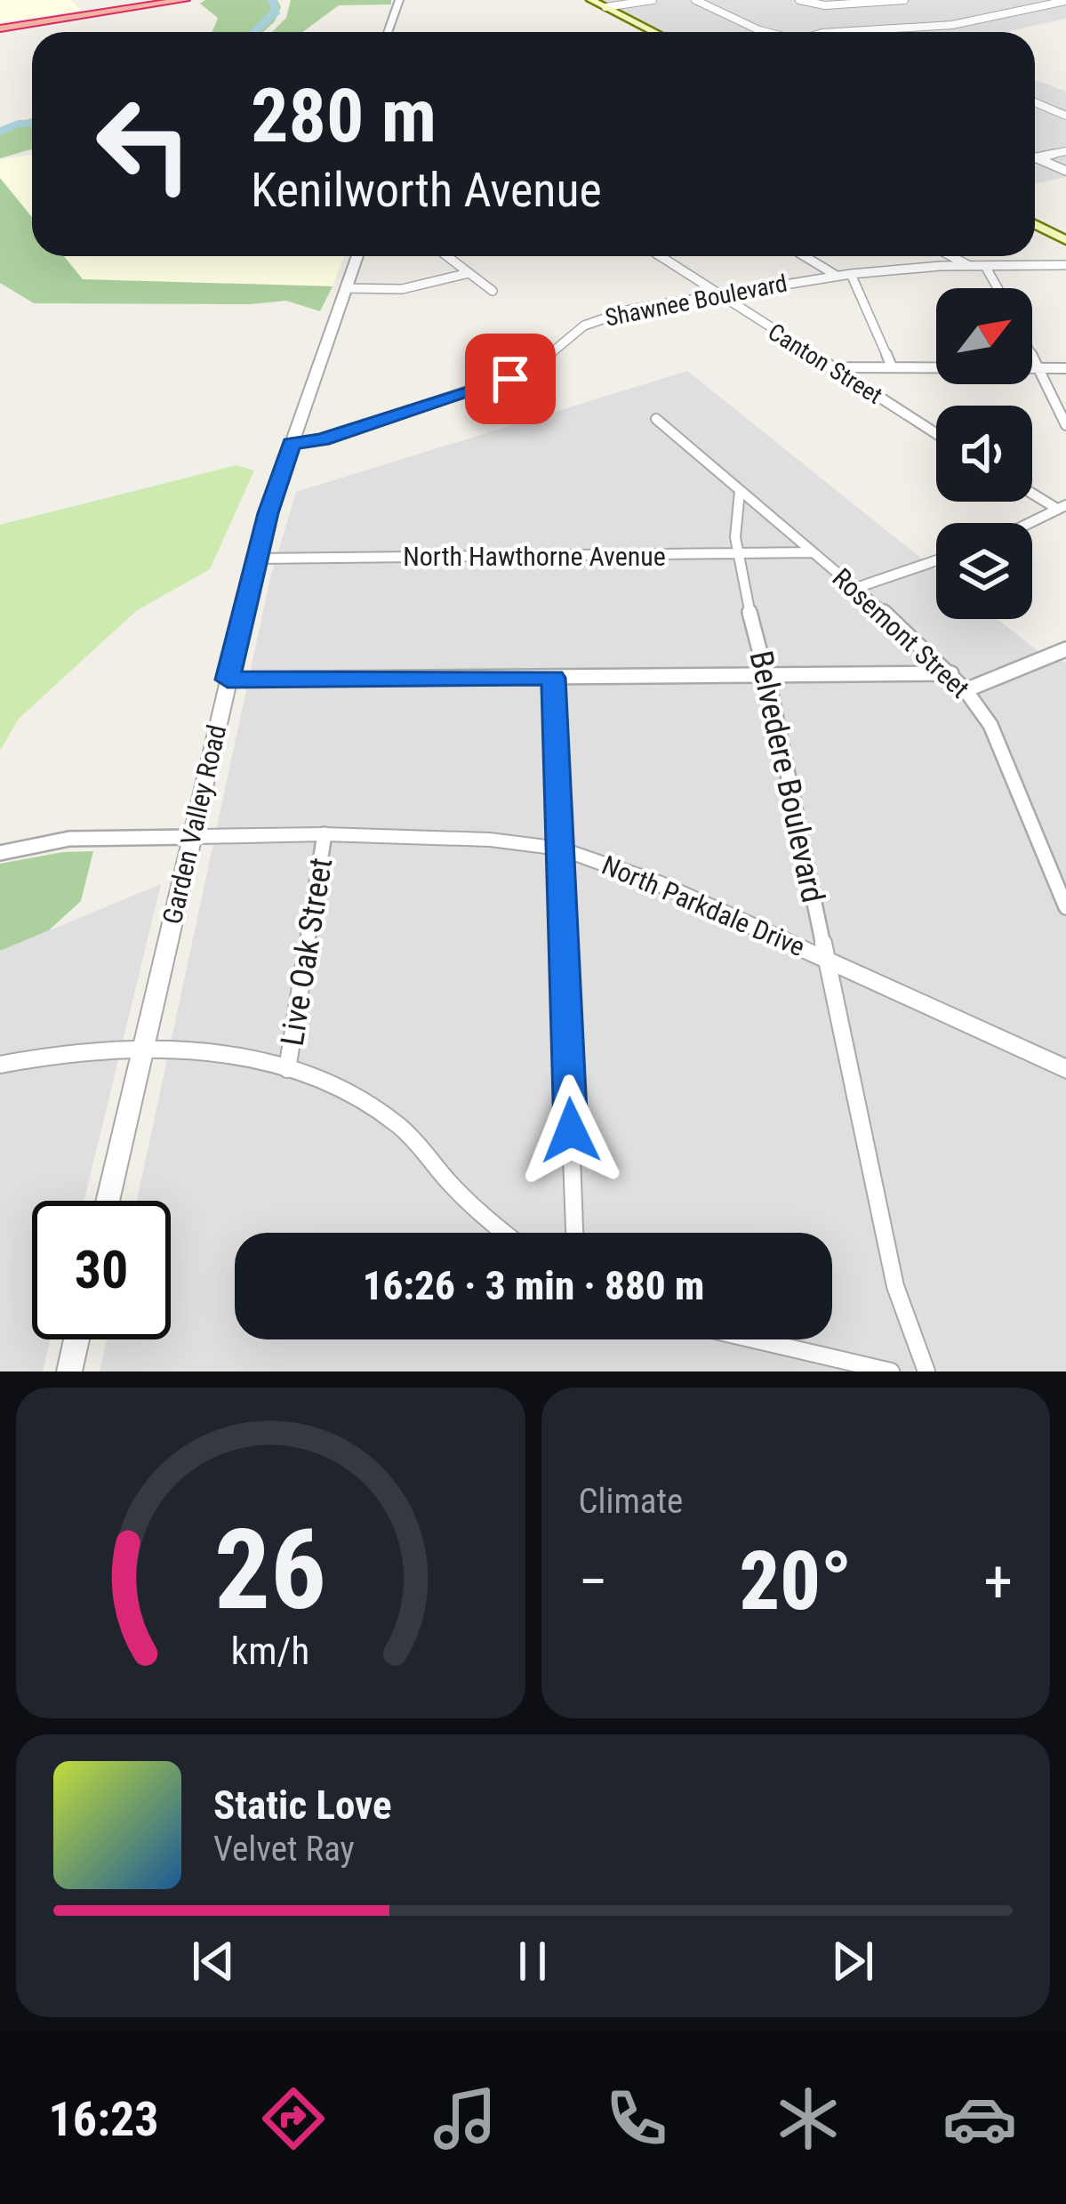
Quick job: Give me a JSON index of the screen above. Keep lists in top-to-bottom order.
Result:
{
  "streets": {
    "street": [
      "Shawnee Boulevard",
      "Canton Street",
      "North Hawthorne Avenue",
      "Rosemont Street",
      "Belvedere Boulevard",
      "Garden Valley Road",
      "North Parkdale Drive",
      "Live Oak Street"
    ]
  },
  "crossings": [
    ["Shawnee Boulevard", "Canton Street"],
    ["Shawnee Boulevard", "Garden Valley Road"],
    ["North Hawthorne Avenue", "Rosemont Street"],
    ["North Hawthorne Avenue", "Belvedere Boulevard"],
    ["North Hawthorne Avenue", "Garden Valley Road"],
    ["Rosemont Street", "Belvedere Boulevard"],
    ["Belvedere Boulevard", "North Parkdale Drive"],
    ["Garden Valley Road", "North Parkdale Drive"],
    ["North Parkdale Drive", "Live Oak Street"]
  ],
  "north": "top right",
  "page": {
    "turn": ["280 m", "Kenilworth Avenue"],
    "limit": "30",
    "trip": "16:26 · 3 min · 880 m",
    "tile": "Climate",
    "heat": ["−", "20°", "+"],
    "song": ["Static Love", "Velvet Ray"],
    "tabs": "16:23",
    "gauge": ["26", "km/h"]
  }
}
